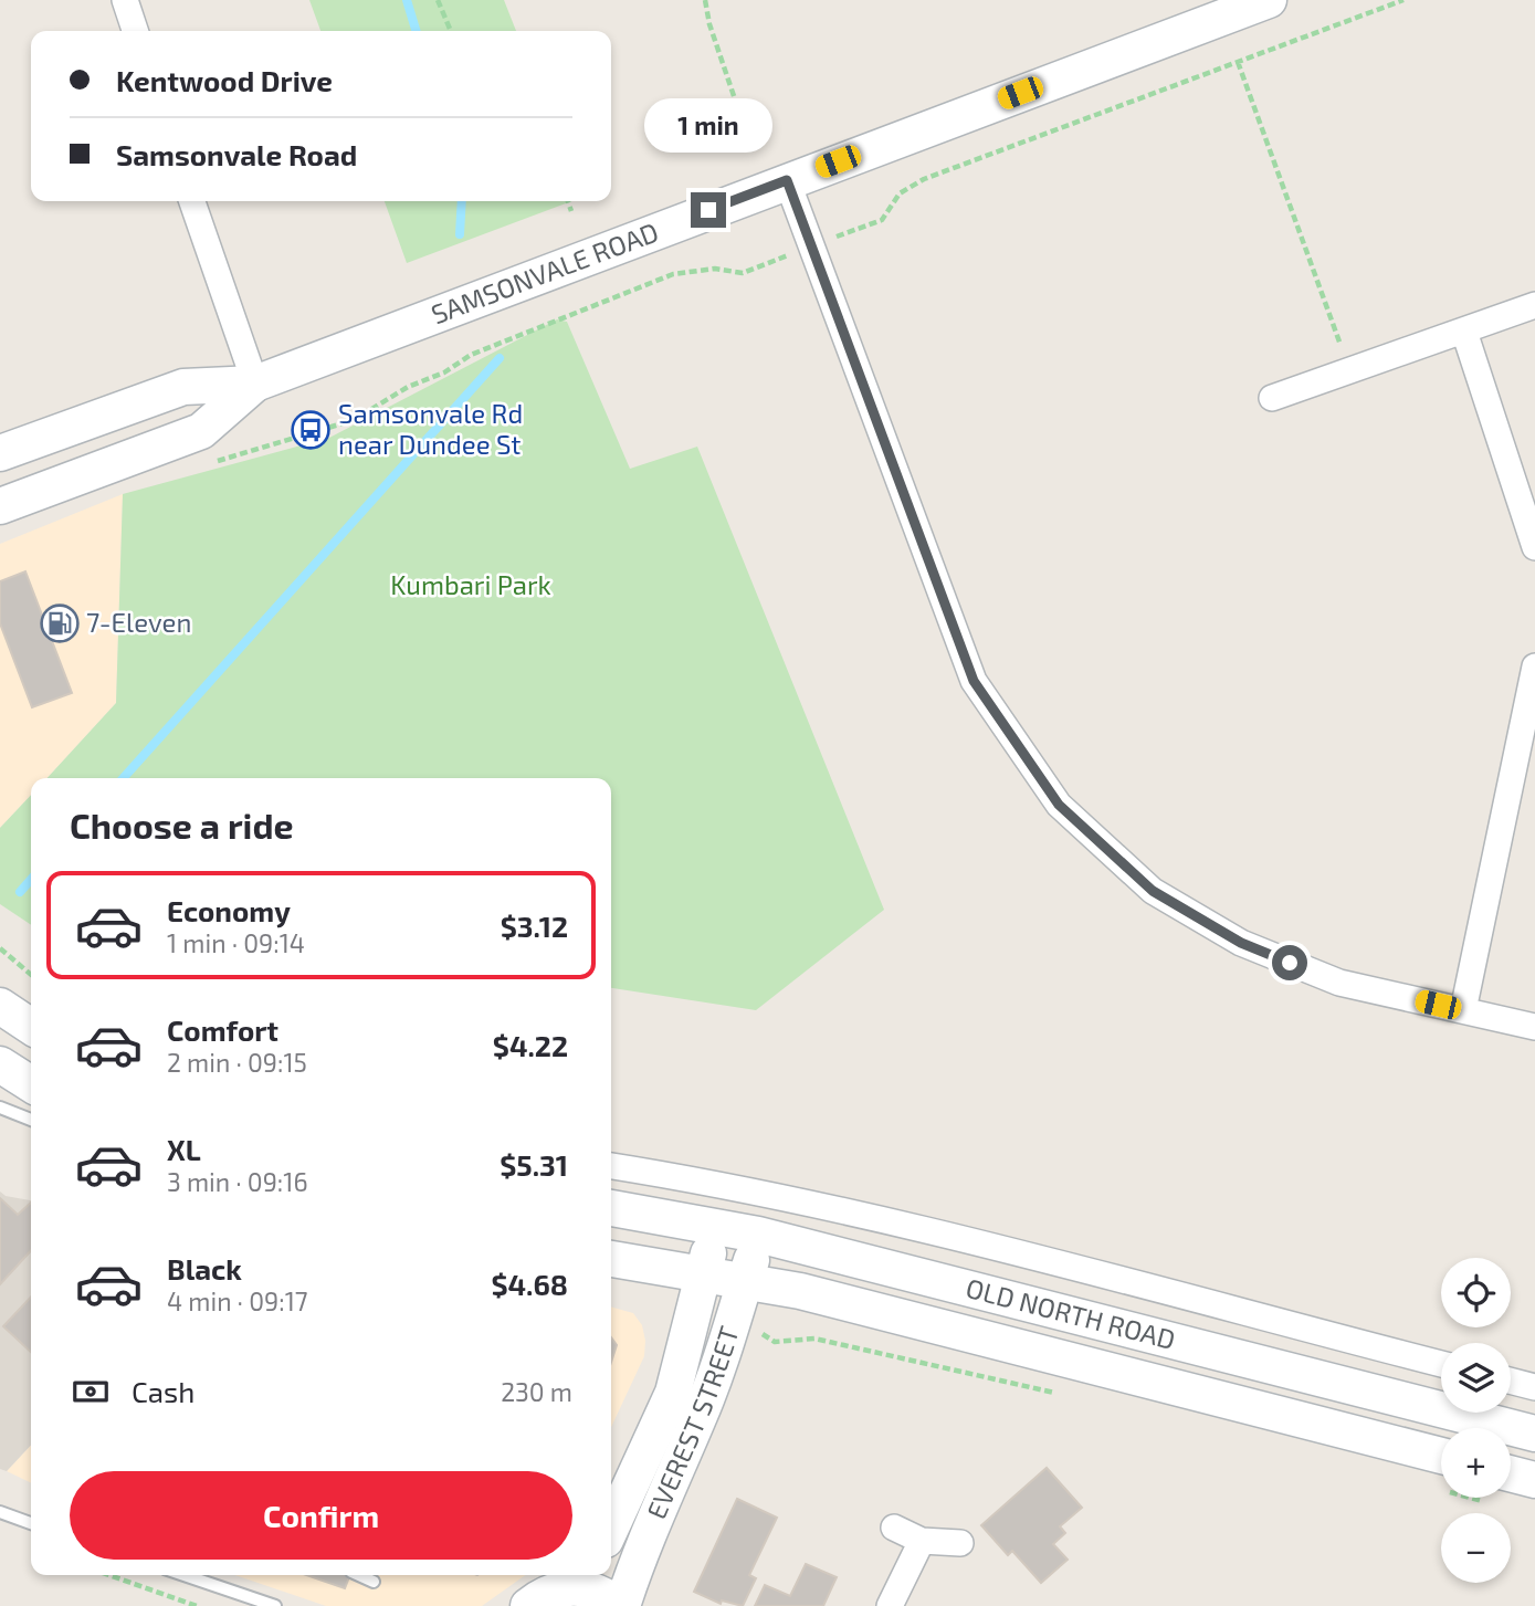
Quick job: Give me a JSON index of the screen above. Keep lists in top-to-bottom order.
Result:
{
  "streets": {
    "main road": ["SAMSONVALE ROAD", "OLD NORTH ROAD", "EVEREST STREET"]
  },
  "crossings": [
    ["OLD NORTH ROAD", "EVEREST STREET"]
  ],
  "parks": ["Kumbari Park"],
  "places": {
    "bus stop": ["Samsonvale Rd near Dundee St"],
    "fuel station": ["7-Eleven"]
  },
  "page": {
    "banner": ["Kentwood Drive", "Samsonvale Road"],
    "bubble": "1 min",
    "heading": "Choose a ride",
    "list": [
      {
        "name": "Economy",
        "note": "1 min · 09:14",
        "value": "$3.12"
      },
      {
        "name": "Comfort",
        "note": "2 min · 09:15",
        "value": "$4.22"
      },
      {
        "name": "XL",
        "note": "3 min · 09:16",
        "value": "$5.31"
      },
      {
        "name": "Black",
        "note": "4 min · 09:17",
        "value": "$4.68"
      }
    ],
    "map_buttons": ["+", "−"],
    "pay": ["Cash", "230 m"],
    "buttons": "Confirm"
  }
}
